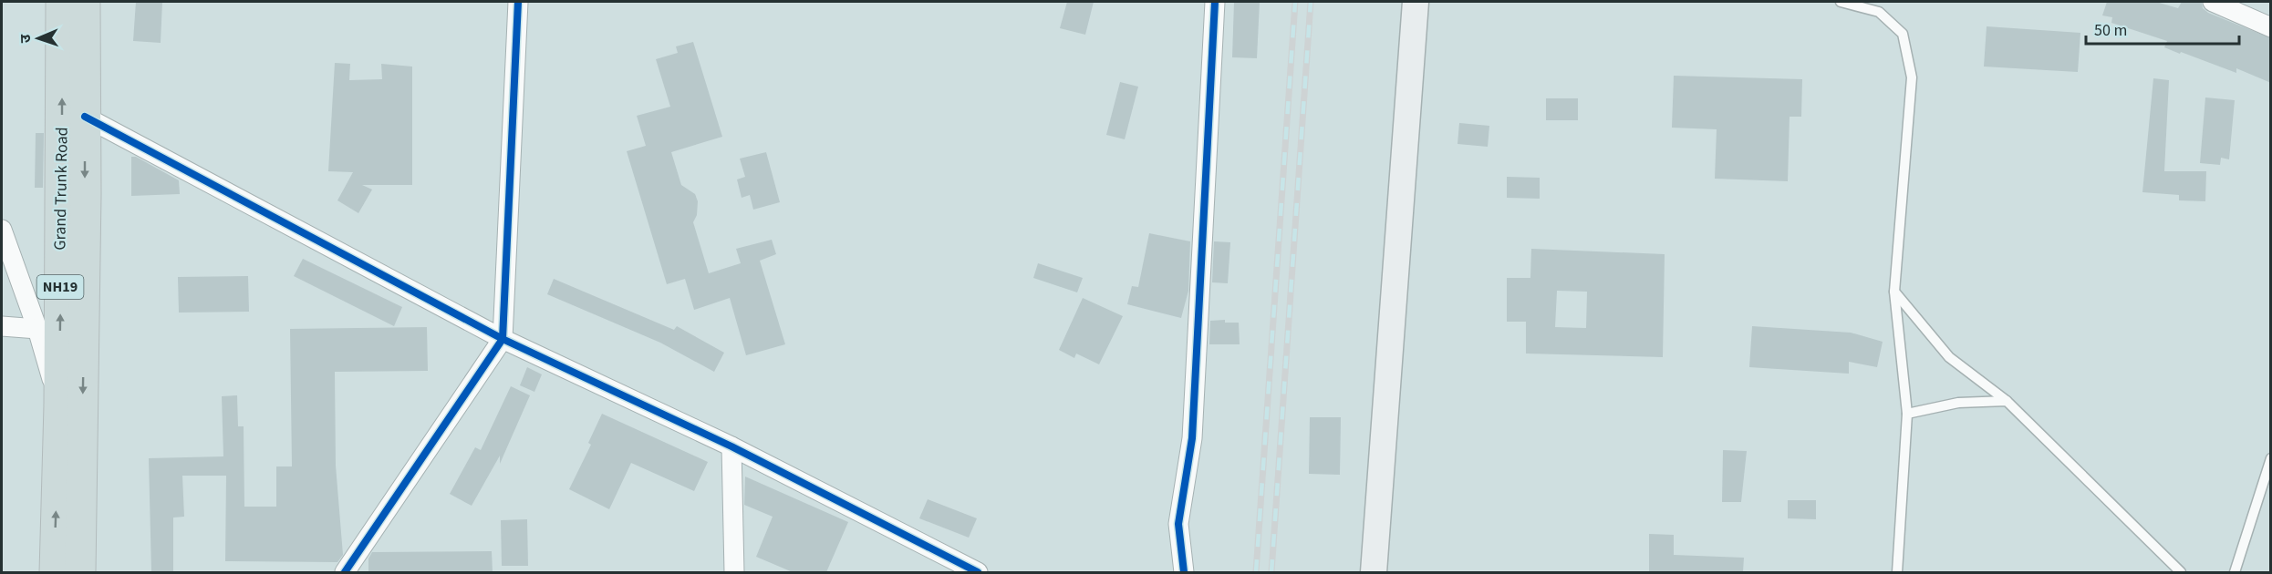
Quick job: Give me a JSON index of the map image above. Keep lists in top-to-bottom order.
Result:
{
  "streets": {
    "highway": ["Grand Trunk Road", "NH19"]
  },
  "scale_bar": "50 m",
  "north": "left"
}
